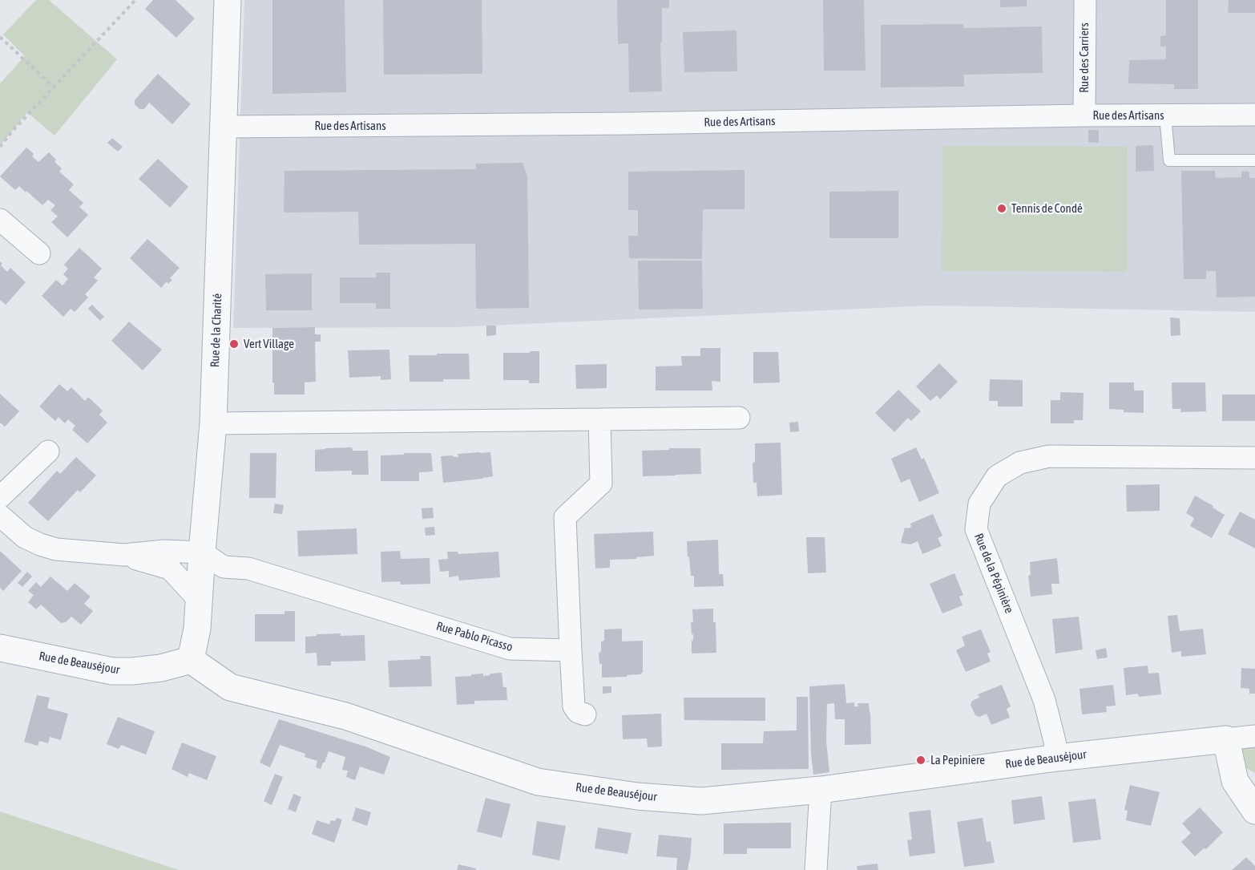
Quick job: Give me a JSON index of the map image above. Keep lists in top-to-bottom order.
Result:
{
  "streets": {
    "street": [
      "Rue des Carriers",
      "Rue des Artisans",
      "Rue de la Charité",
      "Rue de la Pépinière",
      "Rue Pablo Picasso",
      "Rue de Beauséjour"
    ]
  },
  "crossings": [
    ["Rue des Carriers", "Rue des Artisans"],
    ["Rue des Artisans", "Rue de la Charité"],
    ["Rue de la Charité", "Rue Pablo Picasso"],
    ["Rue de la Charité", "Rue de Beauséjour"],
    ["Rue de la Pépinière", "Rue de Beauséjour"]
  ],
  "places": ["Tennis de Condé", "Vert Village", "La Pepiniere"]
}
